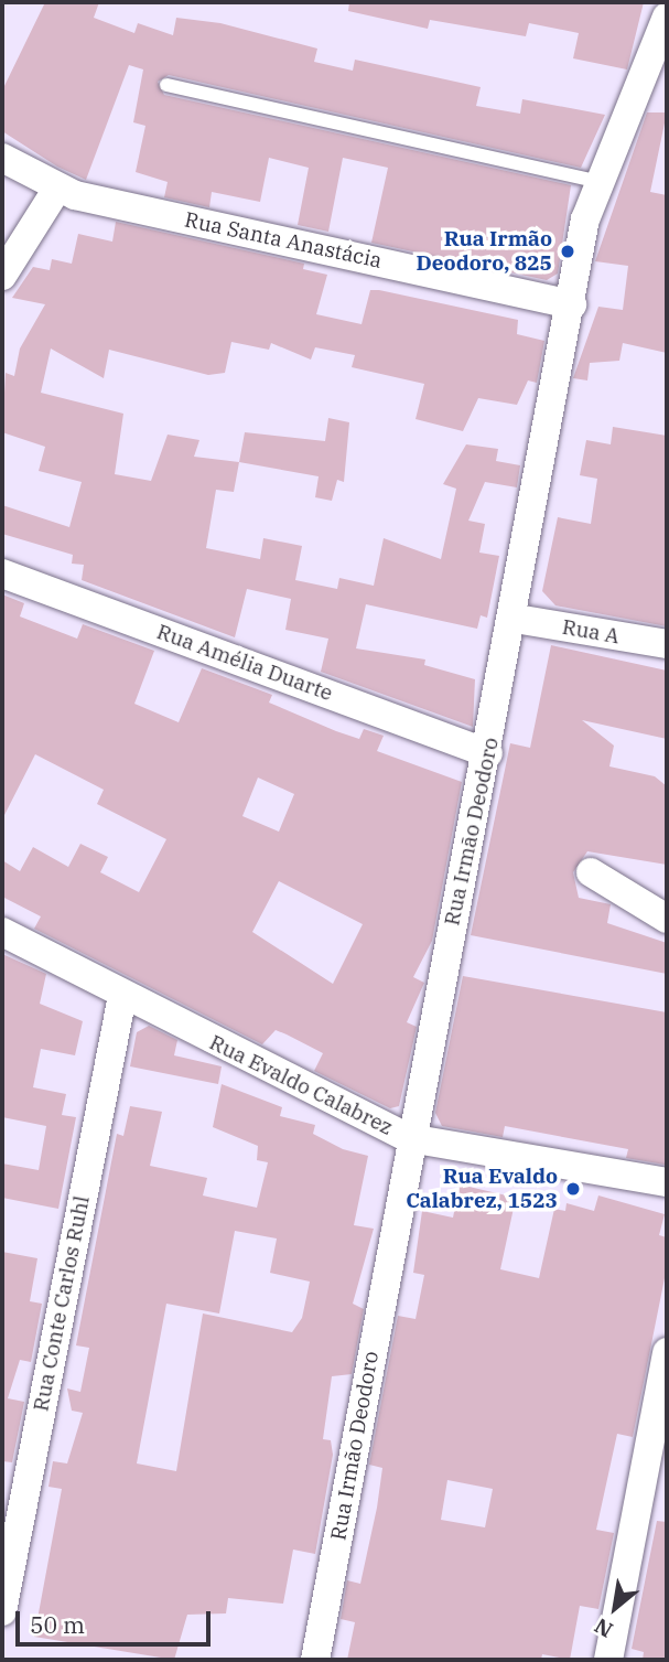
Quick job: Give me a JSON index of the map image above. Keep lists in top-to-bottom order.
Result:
{
  "streets": {
    "street": [
      "Rua Santa Anastácia",
      "Rua A",
      "Rua Amélia Duarte",
      "Rua Irmão Deodoro",
      "Rua Evaldo Calabrez",
      "Rua Conte Carlos Ruhl"
    ]
  },
  "crossings": [
    ["Rua Santa Anastácia", "Rua Irmão Deodoro"],
    ["Rua A", "Rua Irmão Deodoro"],
    ["Rua Amélia Duarte", "Rua Irmão Deodoro"],
    ["Rua Irmão Deodoro", "Rua Evaldo Calabrez"],
    ["Rua Evaldo Calabrez", "Rua Conte Carlos Ruhl"]
  ],
  "places": ["Rua Irmão Deodoro, 825", "Rua Evaldo Calabrez, 1523"],
  "scale_bar": "50 m",
  "north": "bottom left"
}
